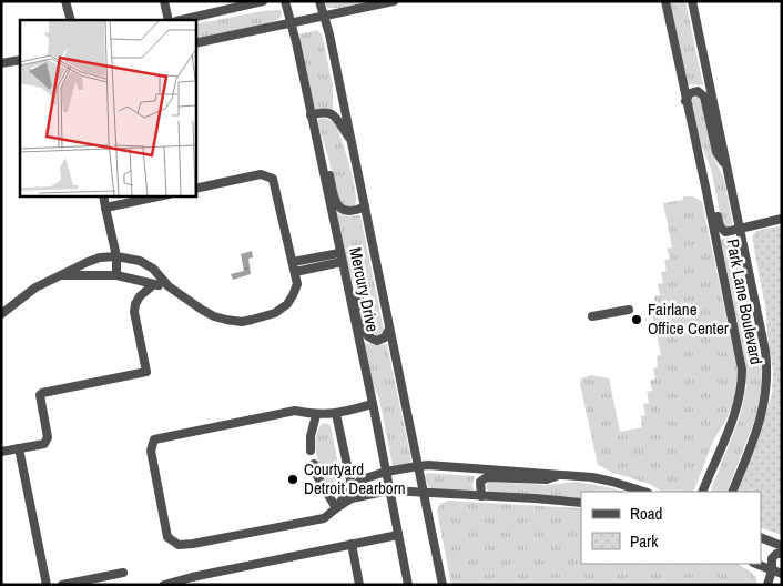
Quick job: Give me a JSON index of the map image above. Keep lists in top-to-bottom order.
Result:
{
  "streets": {
    "street": ["Mercury Drive", "Park Lane Boulevard"]
  },
  "places": ["Fairlane Office Center", "Courtyard Detroit Dearborn"],
  "legend": ["Road", "Park"]
}
